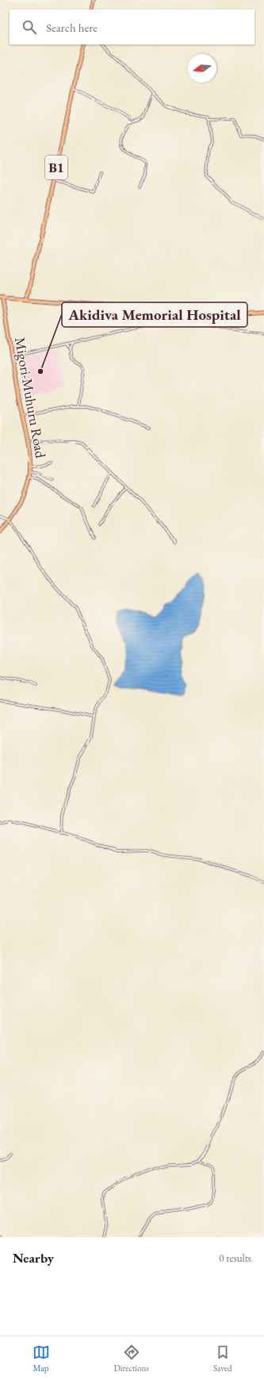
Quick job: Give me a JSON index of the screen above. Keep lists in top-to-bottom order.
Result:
{
  "streets": {
    "highway": ["B1", "Migori-Muhuru Road"]
  },
  "places": ["Akidiva Memorial Hospital"],
  "north": "left",
  "page": {
    "search": "Search here",
    "heading": ["Nearby", "0 results"],
    "nav": ["Map", "Directions", "Saved"]
  }
}
